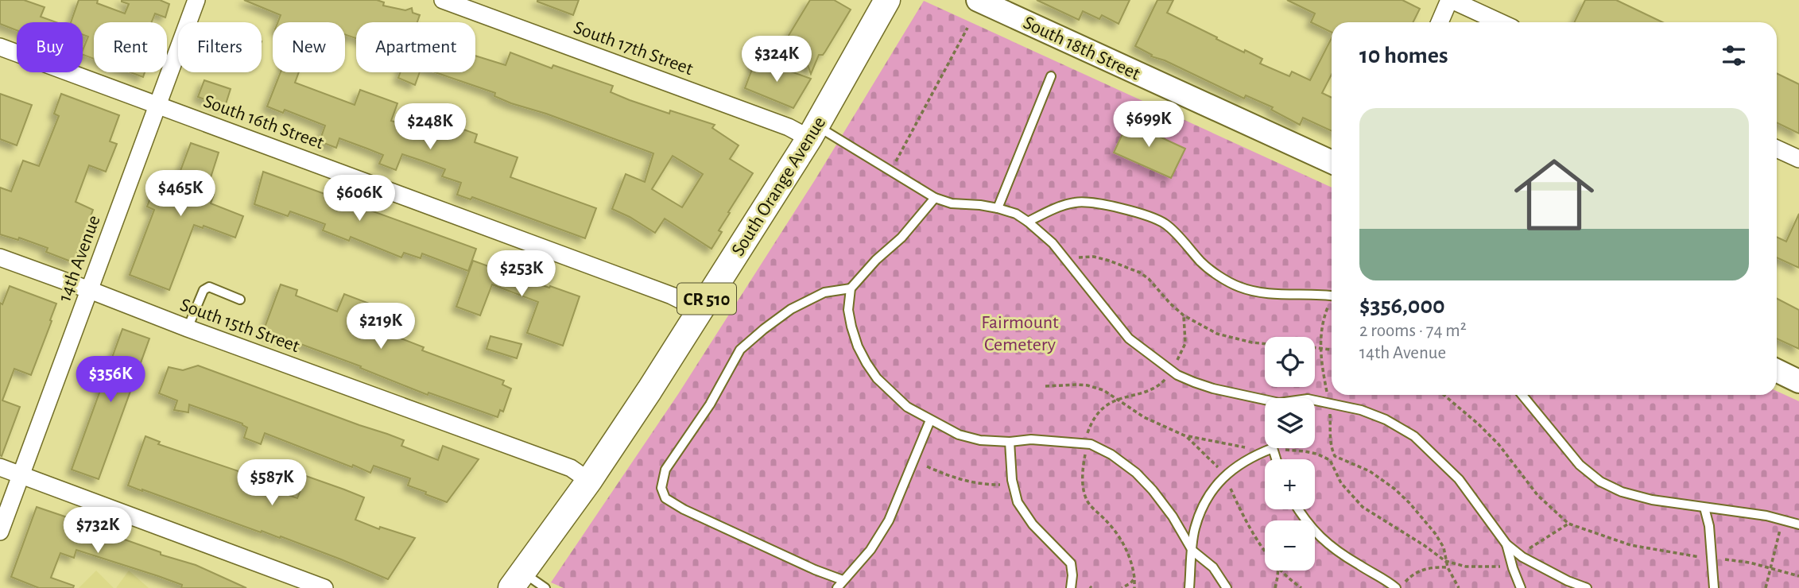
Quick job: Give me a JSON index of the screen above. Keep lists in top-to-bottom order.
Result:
{
  "streets": {
    "main road": ["South Orange Avenue", "CR 510"],
    "street": [
      "South 17th Street",
      "South 18th Street",
      "South 16th Street",
      "14th Avenue",
      "South 15th Street"
    ]
  },
  "crossings": [
    ["South 17th Street", "South Orange Avenue"],
    ["South 16th Street", "South Orange Avenue"],
    ["South 16th Street", "14th Avenue"],
    ["South Orange Avenue", "South 15th Street"],
    ["14th Avenue", "South 15th Street"]
  ],
  "parks": ["Fairmount Cemetery"],
  "page": {
    "chip": [
      "Buy",
      "Rent",
      "Filters",
      "New",
      "Apartment"
    ],
    "heading": "10 homes",
    "price": [
      "$324K",
      "$699K",
      "$248K",
      "$465K",
      "$606K",
      "$253K",
      "$219K",
      "$356K",
      "$587K",
      "$732K"
    ],
    "list": [
      {
        "name": "$356,000",
        "note": "2 rooms · 74 m² · 14th Avenue"
      }
    ],
    "map_buttons": ["+", "−"]
  }
}
